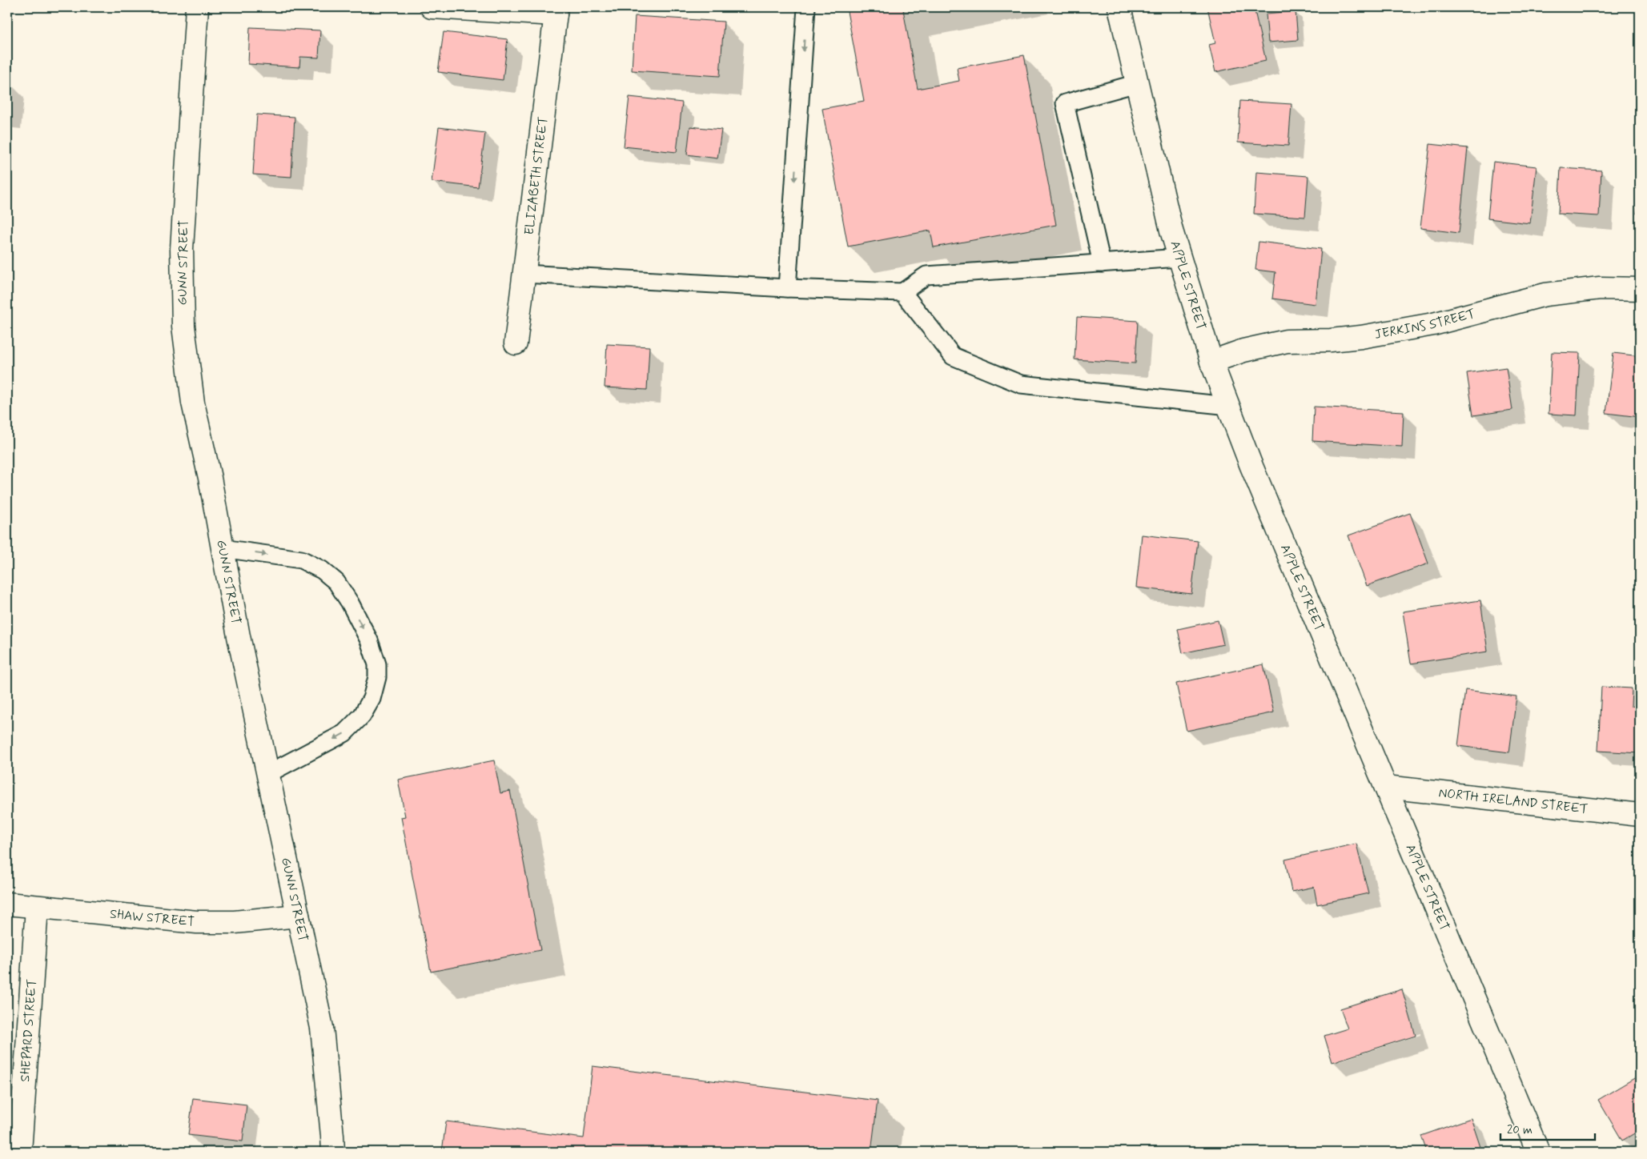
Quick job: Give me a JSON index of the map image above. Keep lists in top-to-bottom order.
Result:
{
  "streets": {
    "street": [
      "ELIZABETH STREET",
      "GUNN STREET",
      "APPLE STREET",
      "JERKINS STREET",
      "NORTH IRELAND STREET",
      "SHAW STREET",
      "SHEPARD STREET"
    ]
  },
  "crossings": [
    ["GUNN STREET", "SHAW STREET"],
    ["APPLE STREET", "JERKINS STREET"],
    ["APPLE STREET", "NORTH IRELAND STREET"],
    ["SHAW STREET", "SHEPARD STREET"]
  ],
  "scale_bar": "20 m"
}
